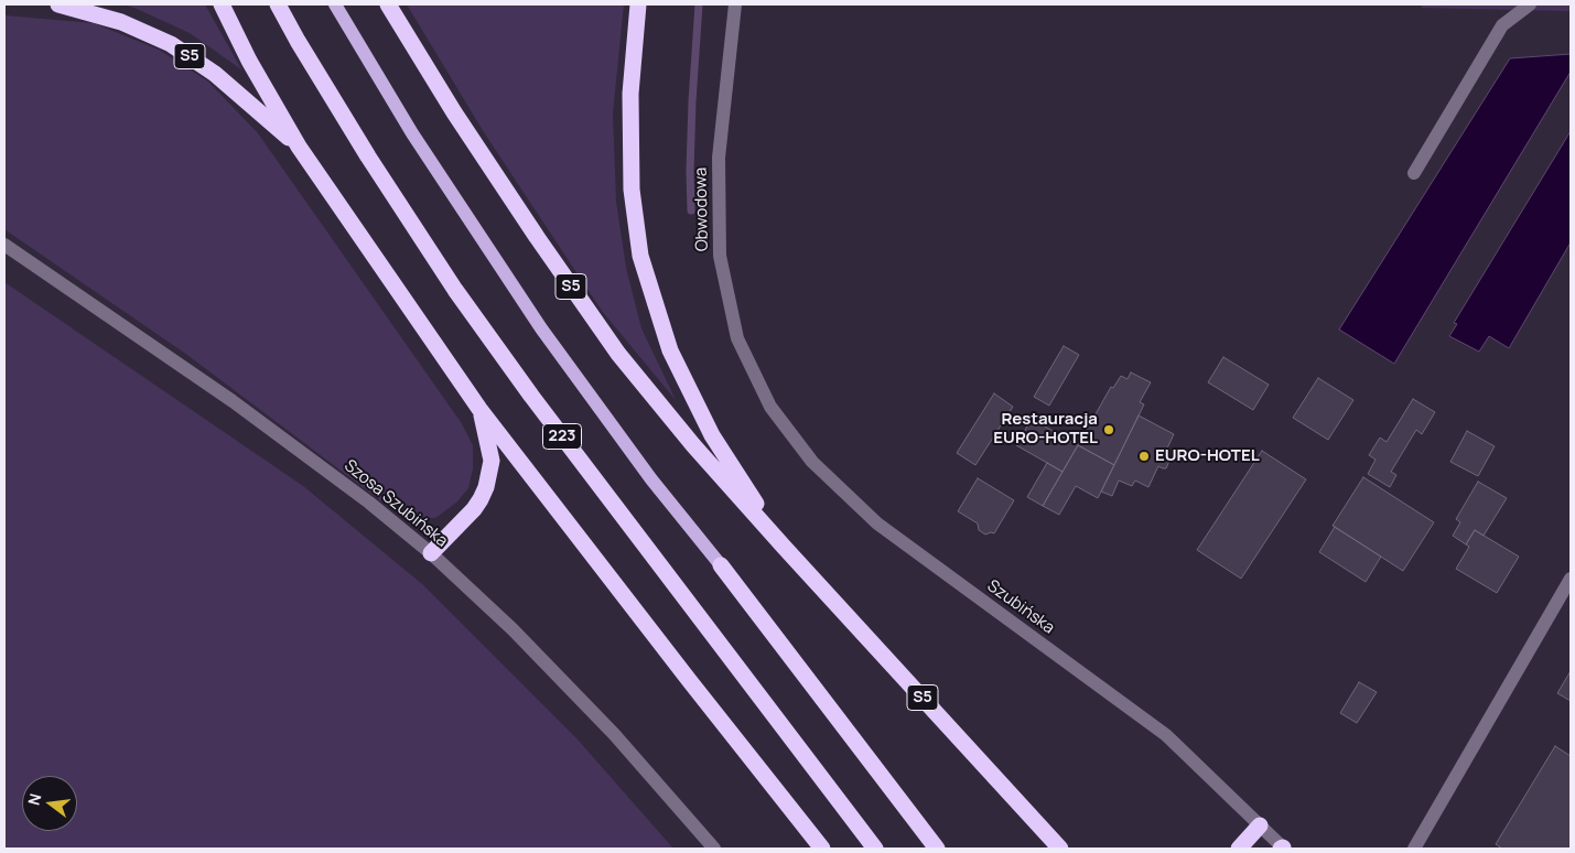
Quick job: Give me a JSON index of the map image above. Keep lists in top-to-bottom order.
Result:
{
  "streets": {
    "highway": ["S5", "223"],
    "street": ["Obwodowa", "Szosa Szubińska", "Szubińska"]
  },
  "crossings": [
    ["Obwodowa", "Szubińska"]
  ],
  "places": ["Restauracja EURO-HOTEL", "EURO-HOTEL"],
  "north": "left"
}
